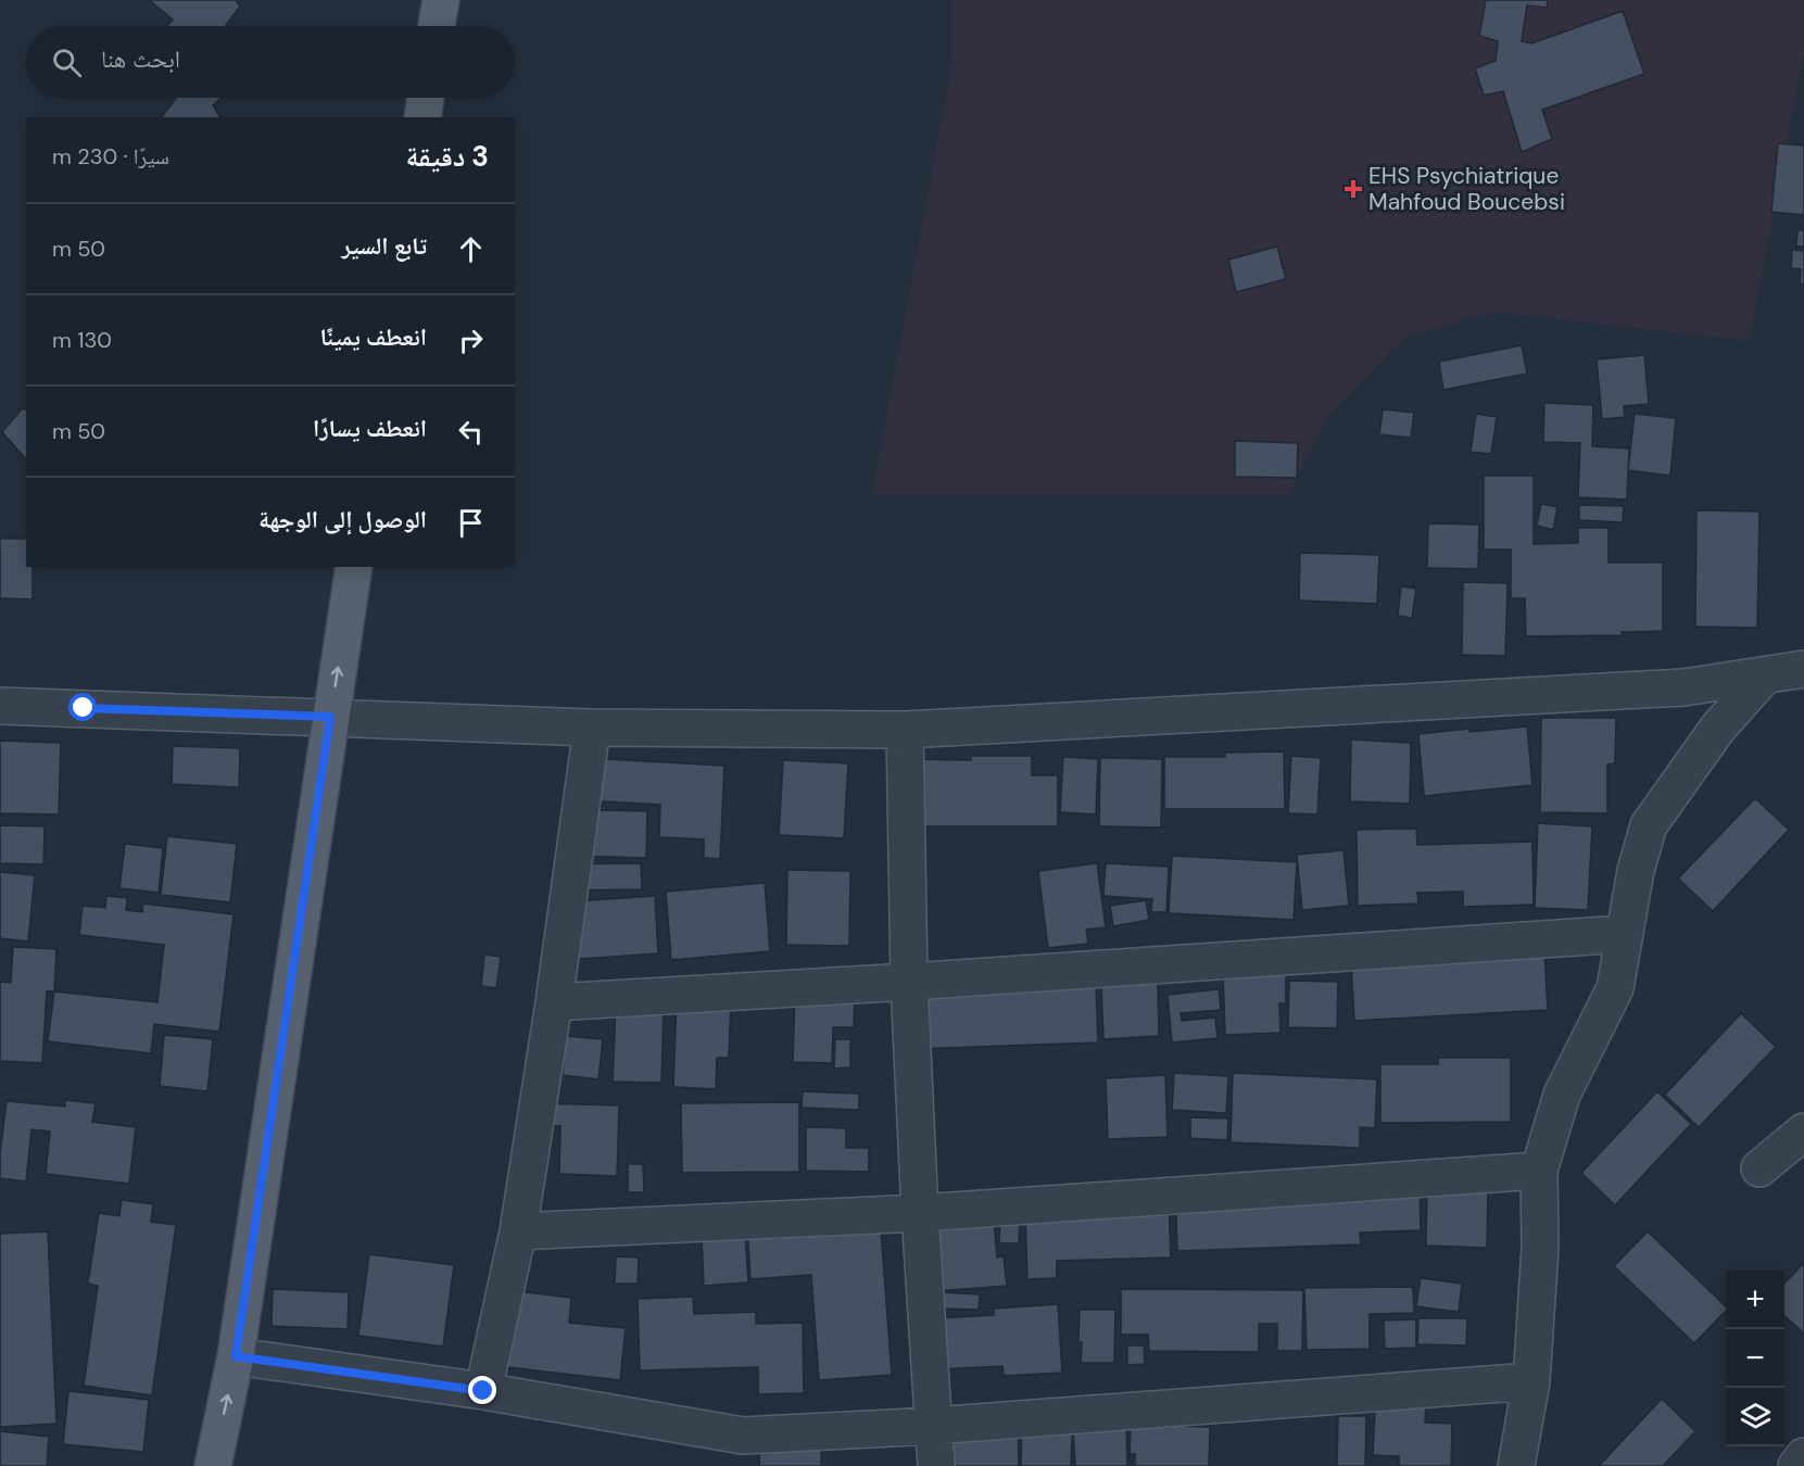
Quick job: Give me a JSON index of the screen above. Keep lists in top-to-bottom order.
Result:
{
  "places": {
    "health": ["EHS Psychiatrique Mahfoud Boucebsi"]
  },
  "page": {
    "search": "ابحث هنا",
    "heading": ["3 دقيقة", "سيرًا · 230 m"],
    "list": [
      ["تابع السير", "50 m"],
      ["انعطف يمينًا", "130 m"],
      ["انعطف يسارًا", "50 m"],
      "الوصول إلى الوجهة"
    ],
    "map_buttons": ["+", "−"]
  }
}
